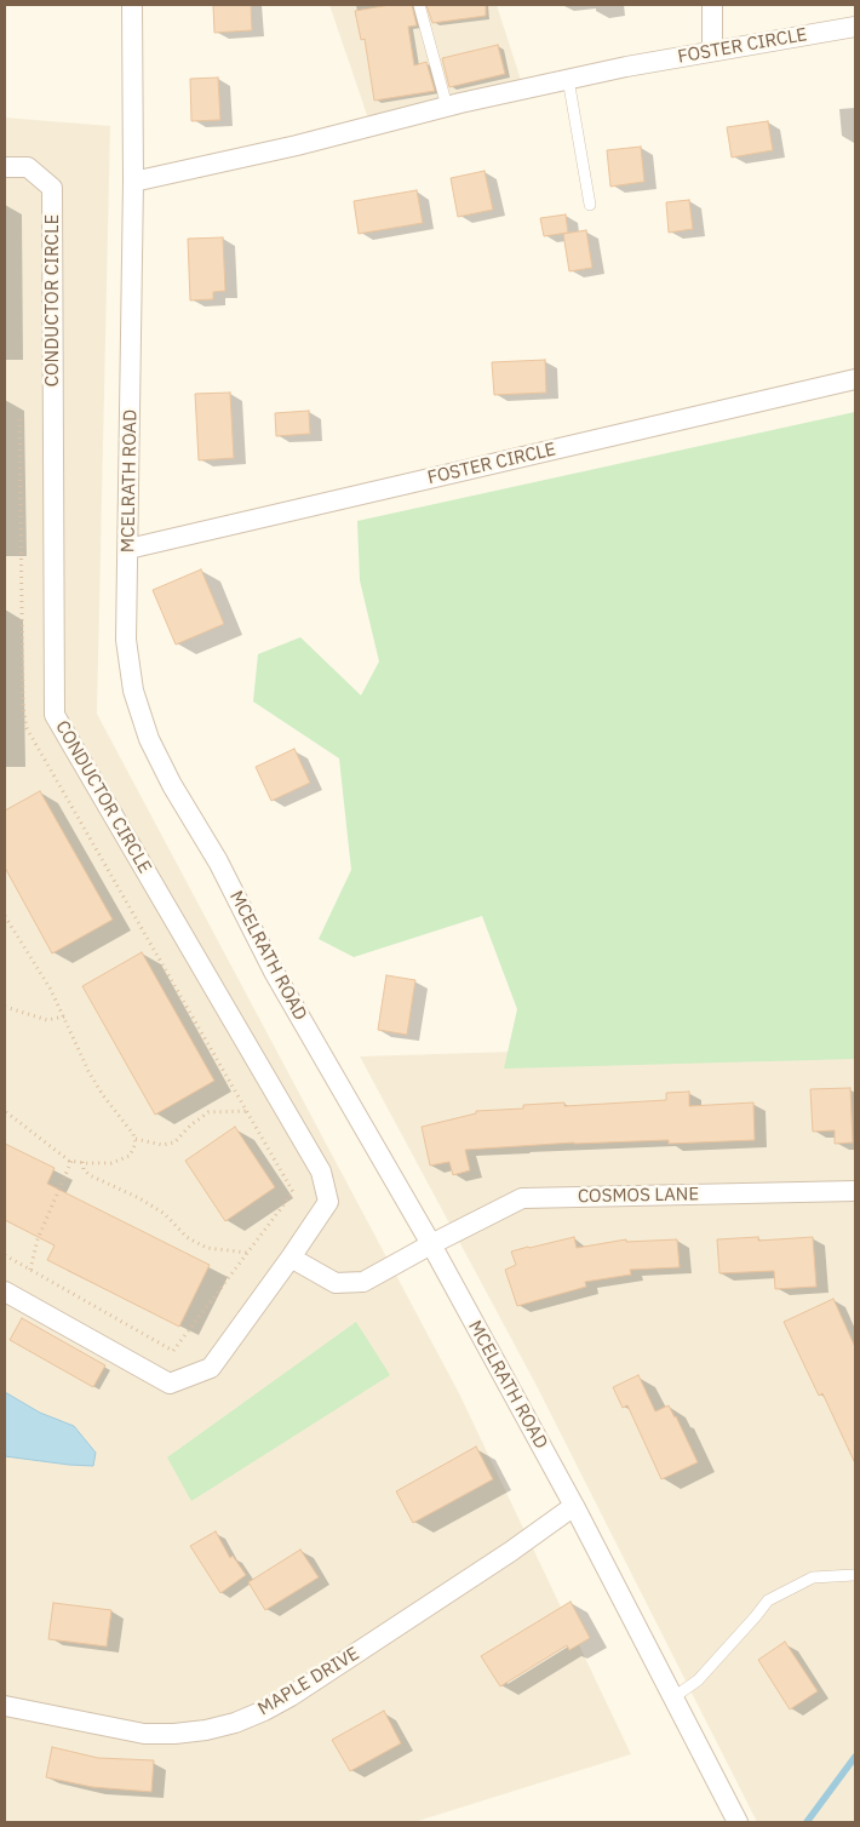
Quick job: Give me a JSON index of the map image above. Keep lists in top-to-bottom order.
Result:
{
  "streets": {
    "street": [
      "FOSTER CIRCLE",
      "CONDUCTOR CIRCLE",
      "MCELRATH ROAD",
      "COSMOS LANE",
      "MAPLE DRIVE"
    ]
  },
  "crossings": [
    ["FOSTER CIRCLE", "MCELRATH ROAD"],
    ["MCELRATH ROAD", "COSMOS LANE"],
    ["MCELRATH ROAD", "MAPLE DRIVE"]
  ]
}
